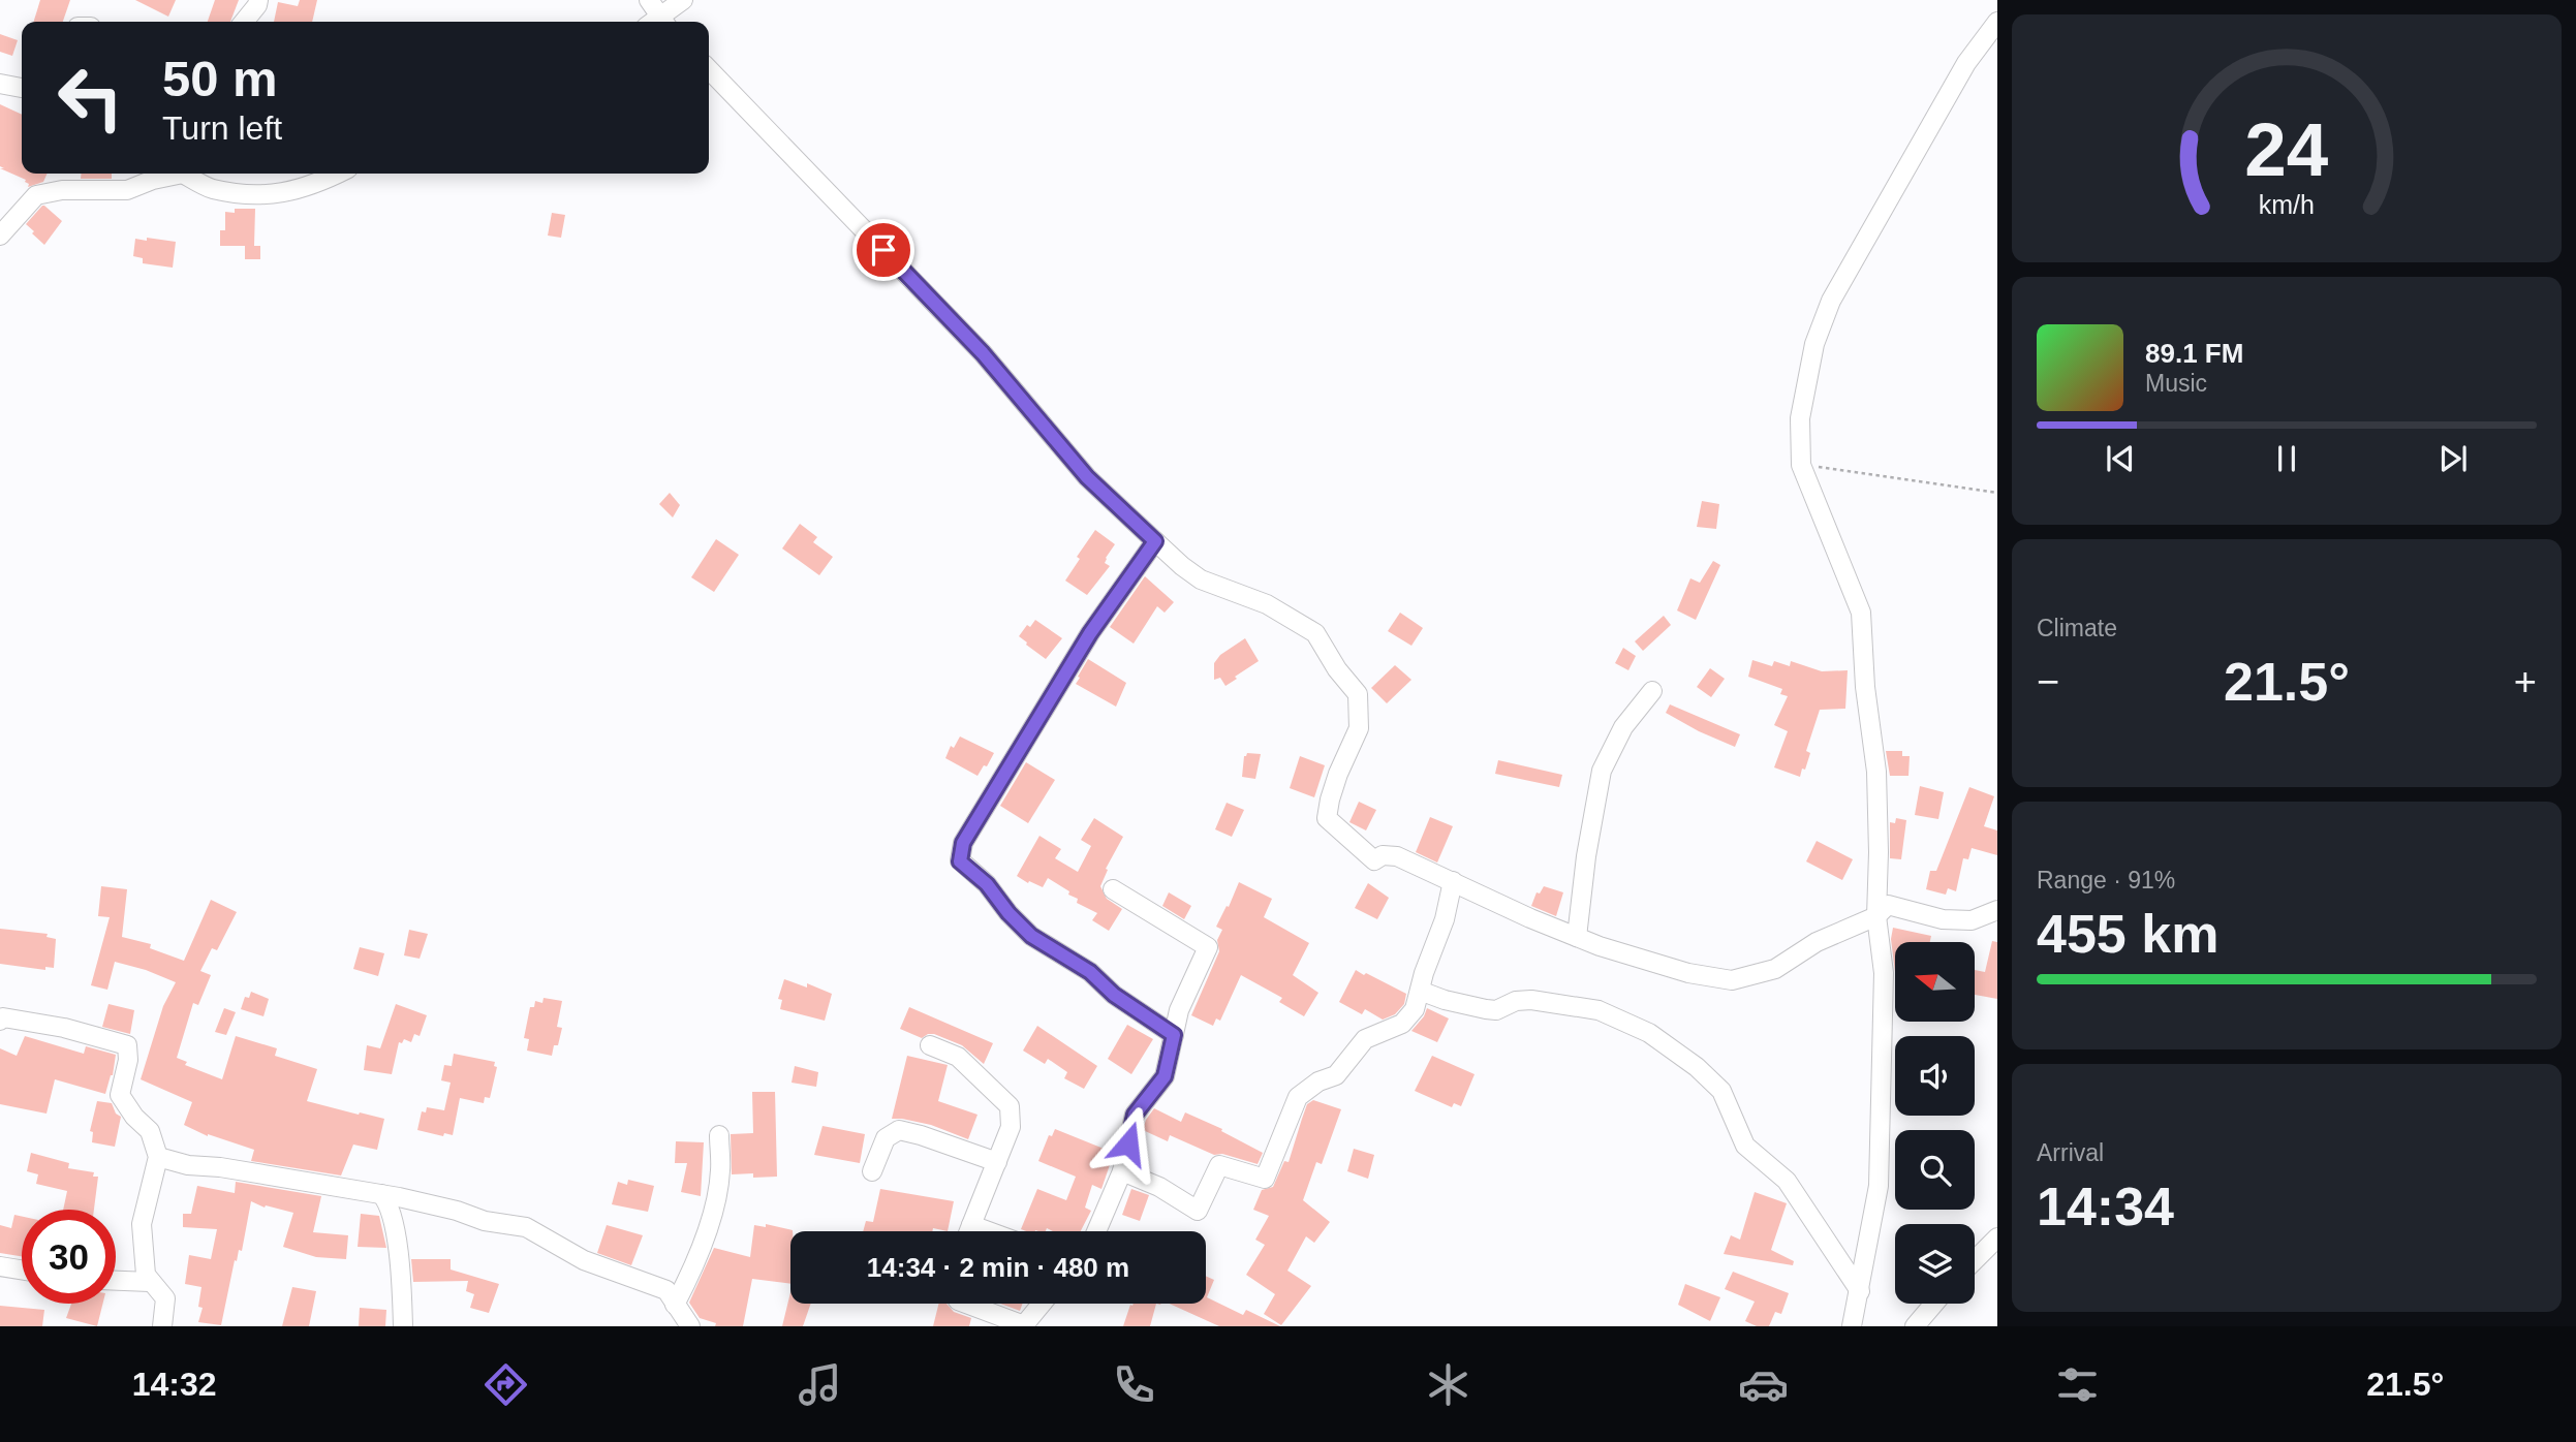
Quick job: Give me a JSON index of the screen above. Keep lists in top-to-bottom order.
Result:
{
  "north": "left",
  "page": {
    "turn": ["50 m", "Turn left"],
    "song": ["89.1 FM", "Music"],
    "tile": [
      "Climate",
      ["Range · 91%", "455 km"],
      ["Arrival", "14:34"]
    ],
    "heat": ["−", "21.5°", "+"],
    "limit": "30",
    "trip": "14:34 · 2 min · 480 m",
    "tabs": ["14:32", "21.5°"],
    "gauge": ["24", "km/h"]
  }
}
